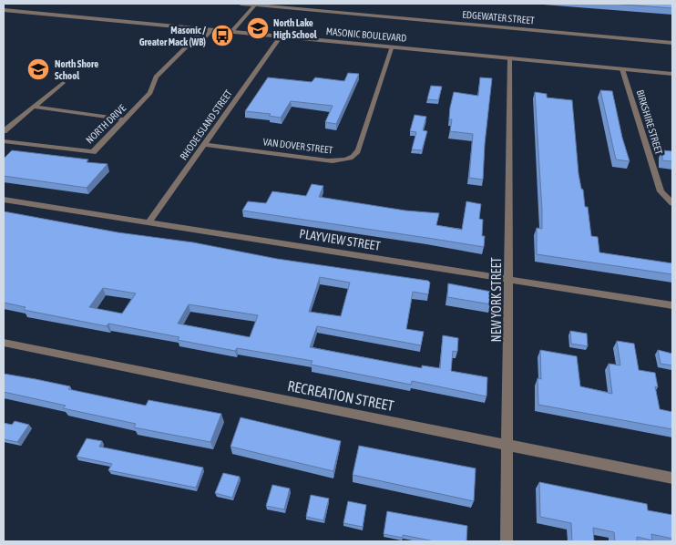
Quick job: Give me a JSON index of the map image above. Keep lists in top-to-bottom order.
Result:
{
  "streets": {
    "street": [
      "EDGEWATER STREET",
      "MASONIC BOULEVARD",
      "BIRKSHIRE STREET",
      "NORTH DRIVE",
      "RHODE ISLAND STREET",
      "VAN DOVER STREET",
      "PLAYVIEW STREET",
      "NEW YORK STREET",
      "RECREATION STREET"
    ]
  },
  "crossings": [
    ["MASONIC BOULEVARD", "BIRKSHIRE STREET"],
    ["MASONIC BOULEVARD", "NORTH DRIVE"],
    ["MASONIC BOULEVARD", "RHODE ISLAND STREET"],
    ["MASONIC BOULEVARD", "VAN DOVER STREET"],
    ["MASONIC BOULEVARD", "NEW YORK STREET"],
    ["RHODE ISLAND STREET", "VAN DOVER STREET"],
    ["RHODE ISLAND STREET", "PLAYVIEW STREET"],
    ["PLAYVIEW STREET", "NEW YORK STREET"],
    ["NEW YORK STREET", "RECREATION STREET"]
  ],
  "places": {
    "school or university": ["North Lake High School", "North Shore School"],
    "bus stop": ["Masonic / Greater Mack (WB)"]
  }
}
